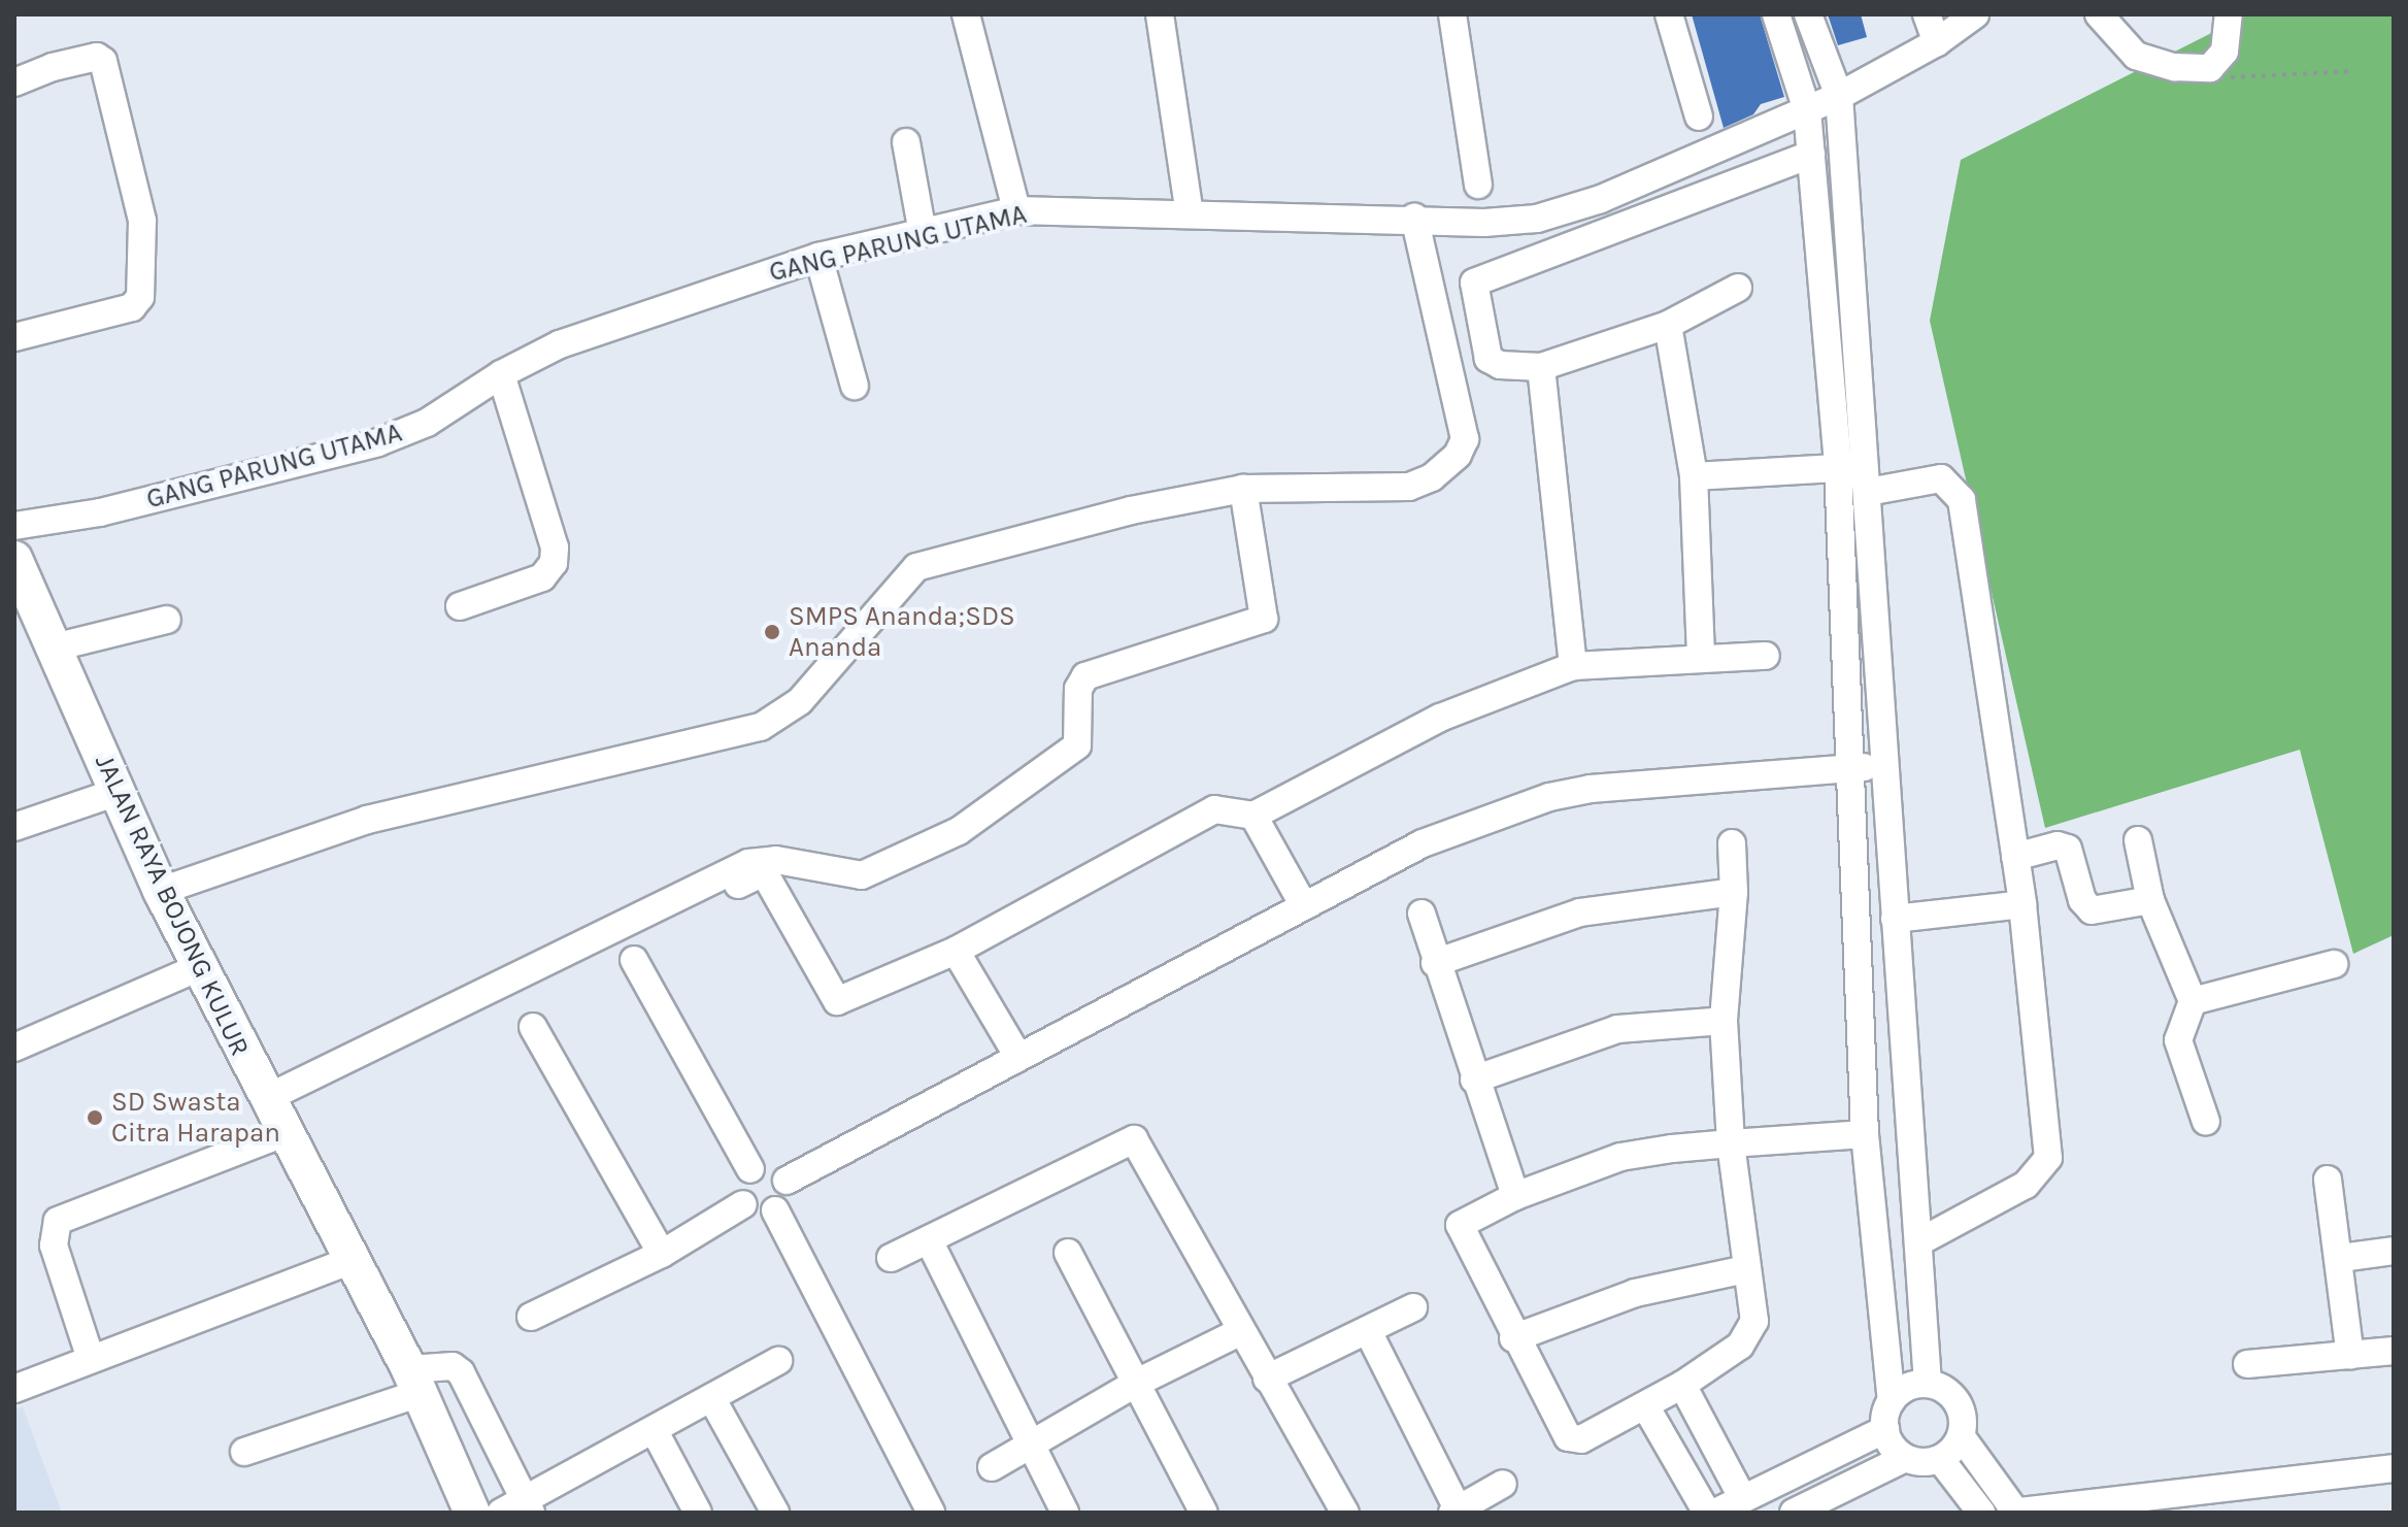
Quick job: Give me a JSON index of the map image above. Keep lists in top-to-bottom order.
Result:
{
  "streets": {
    "main road": ["JALAN RAYA BOJONG KULUR"],
    "street": ["GANG PARUNG UTAMA"]
  },
  "places": ["SMPS Ananda;SDS Ananda", "SD Swasta Citra Harapan"]
}
